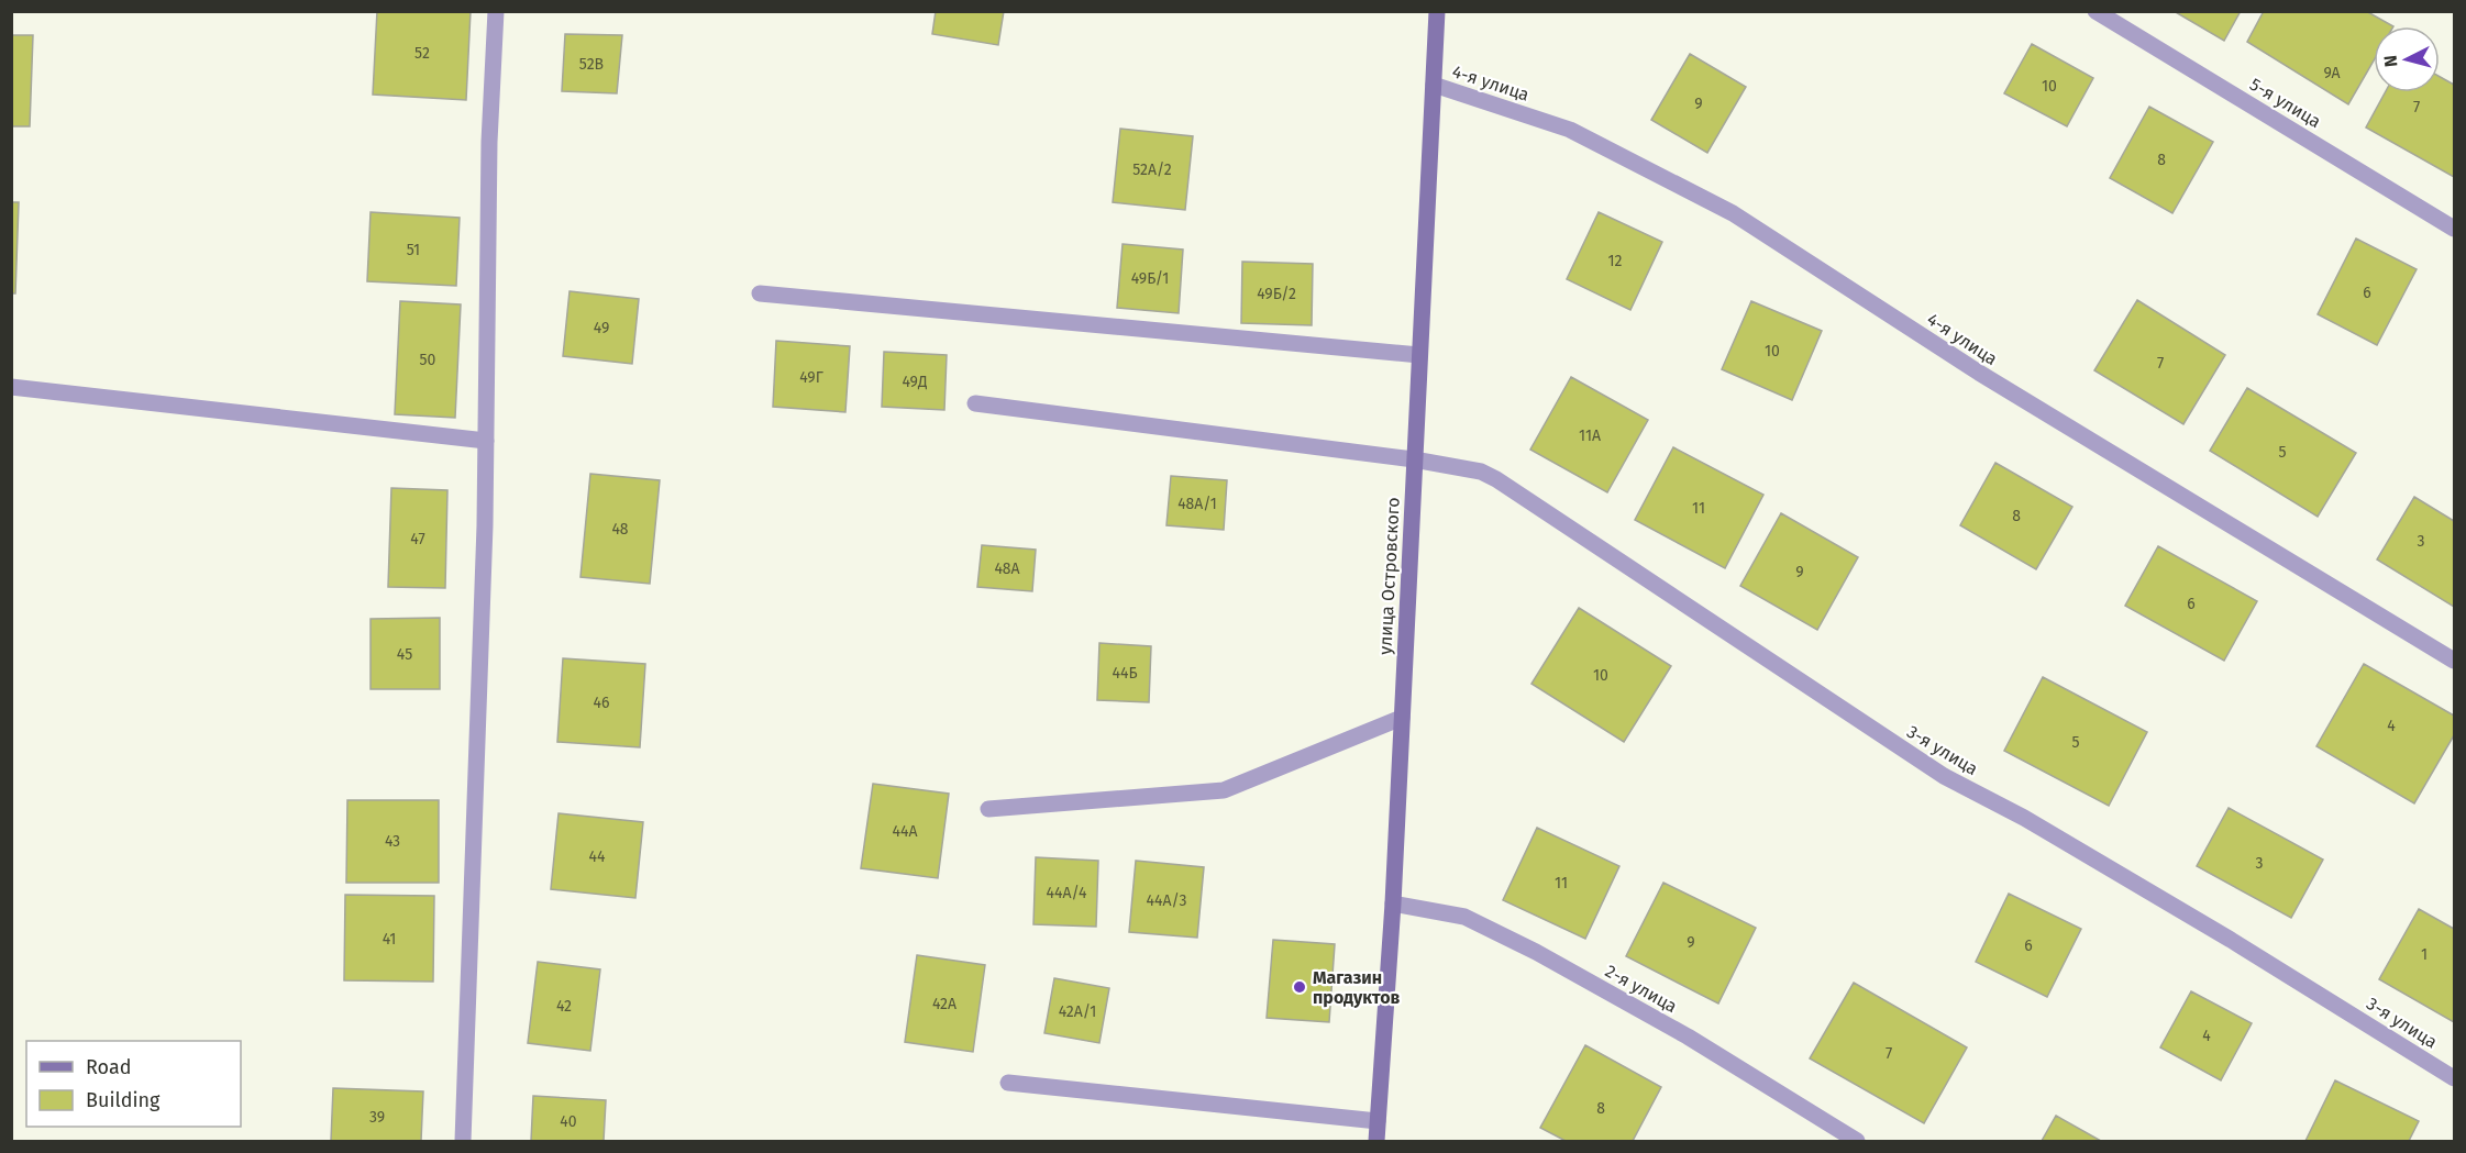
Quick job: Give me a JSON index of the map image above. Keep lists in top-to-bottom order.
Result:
{
  "streets": {
    "street": [
      "4-я улица",
      "5-я улица",
      "улица Островского",
      "3-я улица",
      "2-я улица"
    ]
  },
  "crossings": [
    ["4-я улица", "улица Островского"],
    ["улица Островского", "3-я улица"],
    ["улица Островского", "2-я улица"]
  ],
  "places": ["Магазин продуктов"],
  "house_numbers": [
    "52",
    "52В",
    "9А",
    "10",
    "9",
    "7",
    "8",
    "52А/2",
    "51",
    "12",
    "49Б/1",
    "6",
    "49Б/2",
    "49",
    "10",
    "50",
    "7",
    "49Г",
    "49Д",
    "11А",
    "5",
    "48А/1",
    "11",
    "8",
    "48",
    "47",
    "3",
    "48А",
    "9",
    "6",
    "45",
    "44Б",
    "10",
    "46",
    "4",
    "5",
    "44А",
    "43",
    "44",
    "3",
    "11",
    "44А/4",
    "44А/3",
    "41",
    "9",
    "6",
    "1",
    "42А",
    "42",
    "42А/1",
    "4",
    "7",
    "8",
    "39",
    "40"
  ],
  "legend": ["Road", "Building"],
  "north": "left"
}
